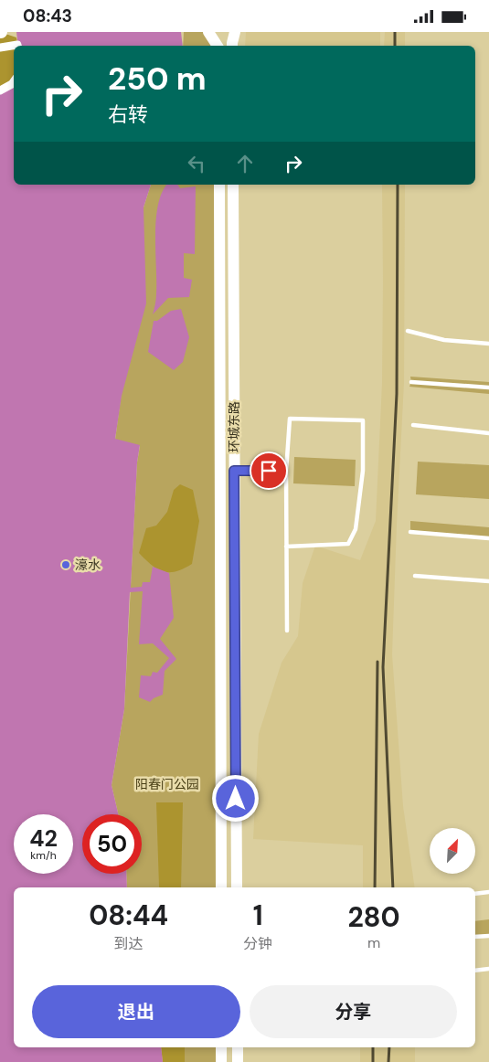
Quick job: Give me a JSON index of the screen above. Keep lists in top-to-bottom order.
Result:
{
  "streets": {
    "main road": ["环城东路"]
  },
  "parks": ["阳春门公园"],
  "places": ["濠水"],
  "north": "top right",
  "page": {
    "status": "08:43",
    "turn": ["250 m", "右转"],
    "speed": "42 km/h",
    "limit": "50",
    "eta": [
      "08:44",
      "到达",
      "1",
      "分钟",
      "280",
      "m"
    ],
    "buttons": ["退出", "分享"]
  }
}
